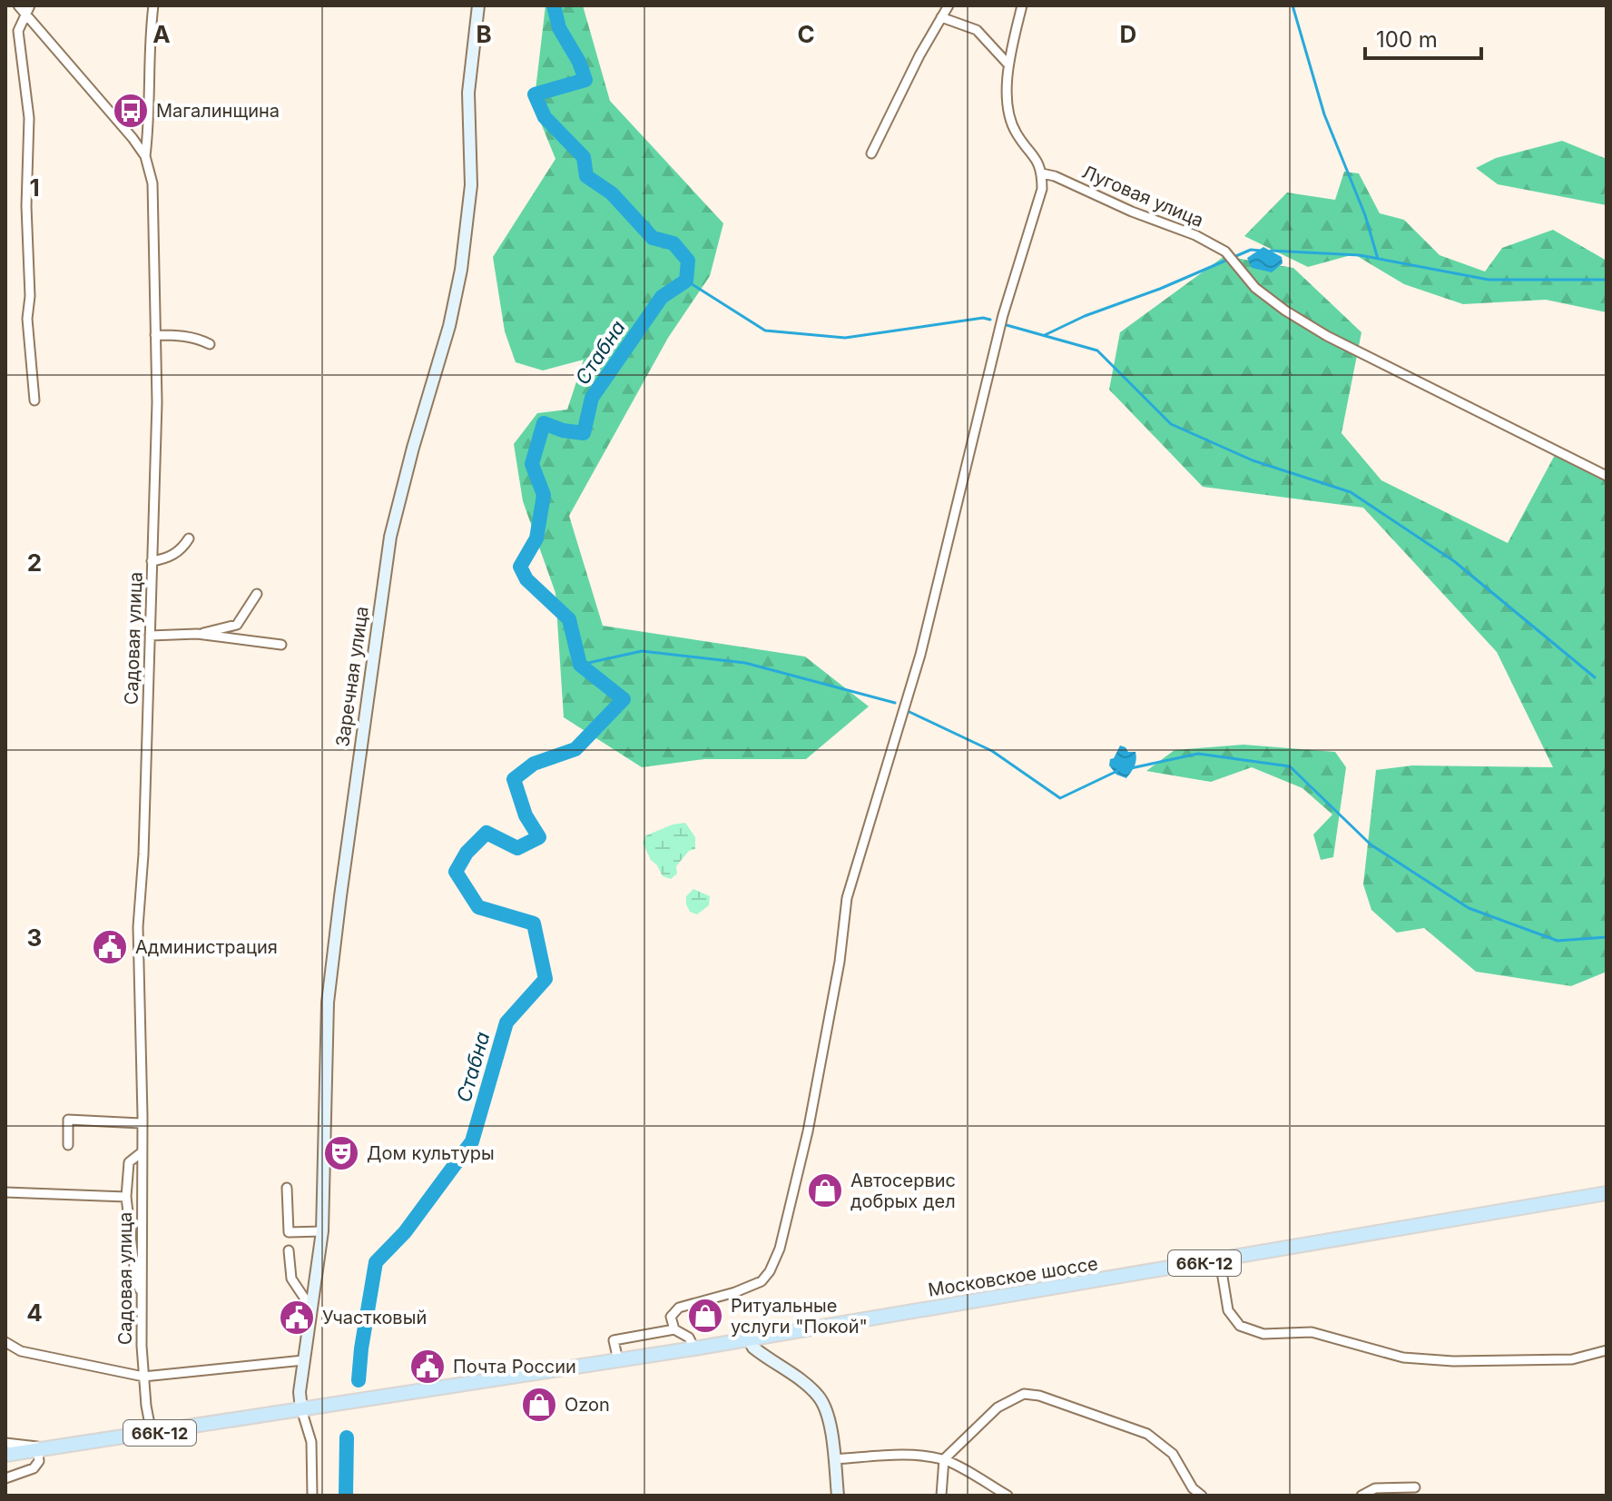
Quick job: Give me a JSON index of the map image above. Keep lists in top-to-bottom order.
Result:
{
  "streets": {
    "main road": ["66К-12", "Московское шоссе"],
    "street": ["Луговая улица", "Садовая улица", "Заречная улица"]
  },
  "crossings": [
    ["Садовая улица", "66К-12"],
    ["Заречная улица", "66К-12"],
    ["Заречная улица", "Московское шоссе"],
    ["66К-12", "Московское шоссе"]
  ],
  "water": ["Стабна"],
  "places": {
    "bus stop": ["Магалинщина"],
    "public building": ["Администрация", "Участковый", "Почта России"],
    "theatre": ["Дом культуры"],
    "shop": ["Автосервис добрых дел", "Ритуальные услуги \"Покой\"", "Ozon"]
  },
  "scale_bar": "100 m",
  "grid": {
    "columns": [
      "A",
      "B",
      "C",
      "D"
    ],
    "rows": [
      "1",
      "2",
      "3",
      "4"
    ]
  }
}
